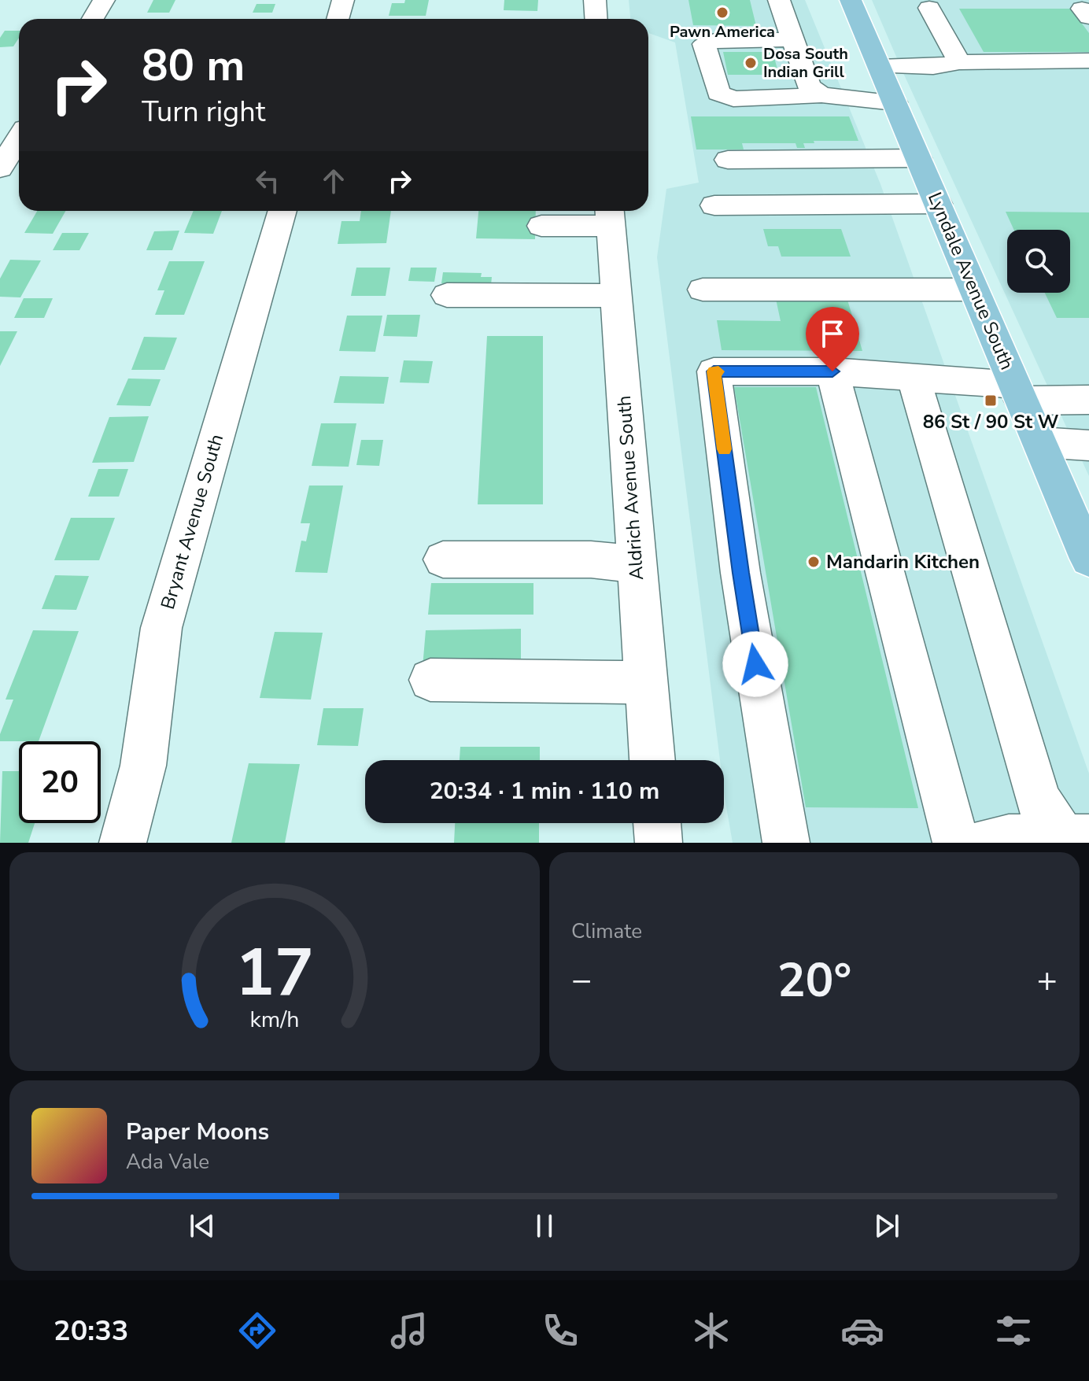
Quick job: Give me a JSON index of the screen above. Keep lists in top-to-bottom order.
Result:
{
  "streets": {
    "main road": ["Lyndale Avenue South"],
    "street": ["Aldrich Avenue South", "Bryant Avenue South"]
  },
  "places": {
    "other": ["Pawn America", "Dosa South Indian Grill", "Mandarin Kitchen"],
    "transit": ["86 St / 90 St W"]
  },
  "page": {
    "turn": ["80 m", "Turn right"],
    "limit": "20",
    "trip": "20:34 · 1 min · 110 m",
    "tile": "Climate",
    "heat": ["−", "20°", "+"],
    "song": ["Paper Moons", "Ada Vale"],
    "tabs": "20:33",
    "gauge": ["17", "km/h"]
  }
}
